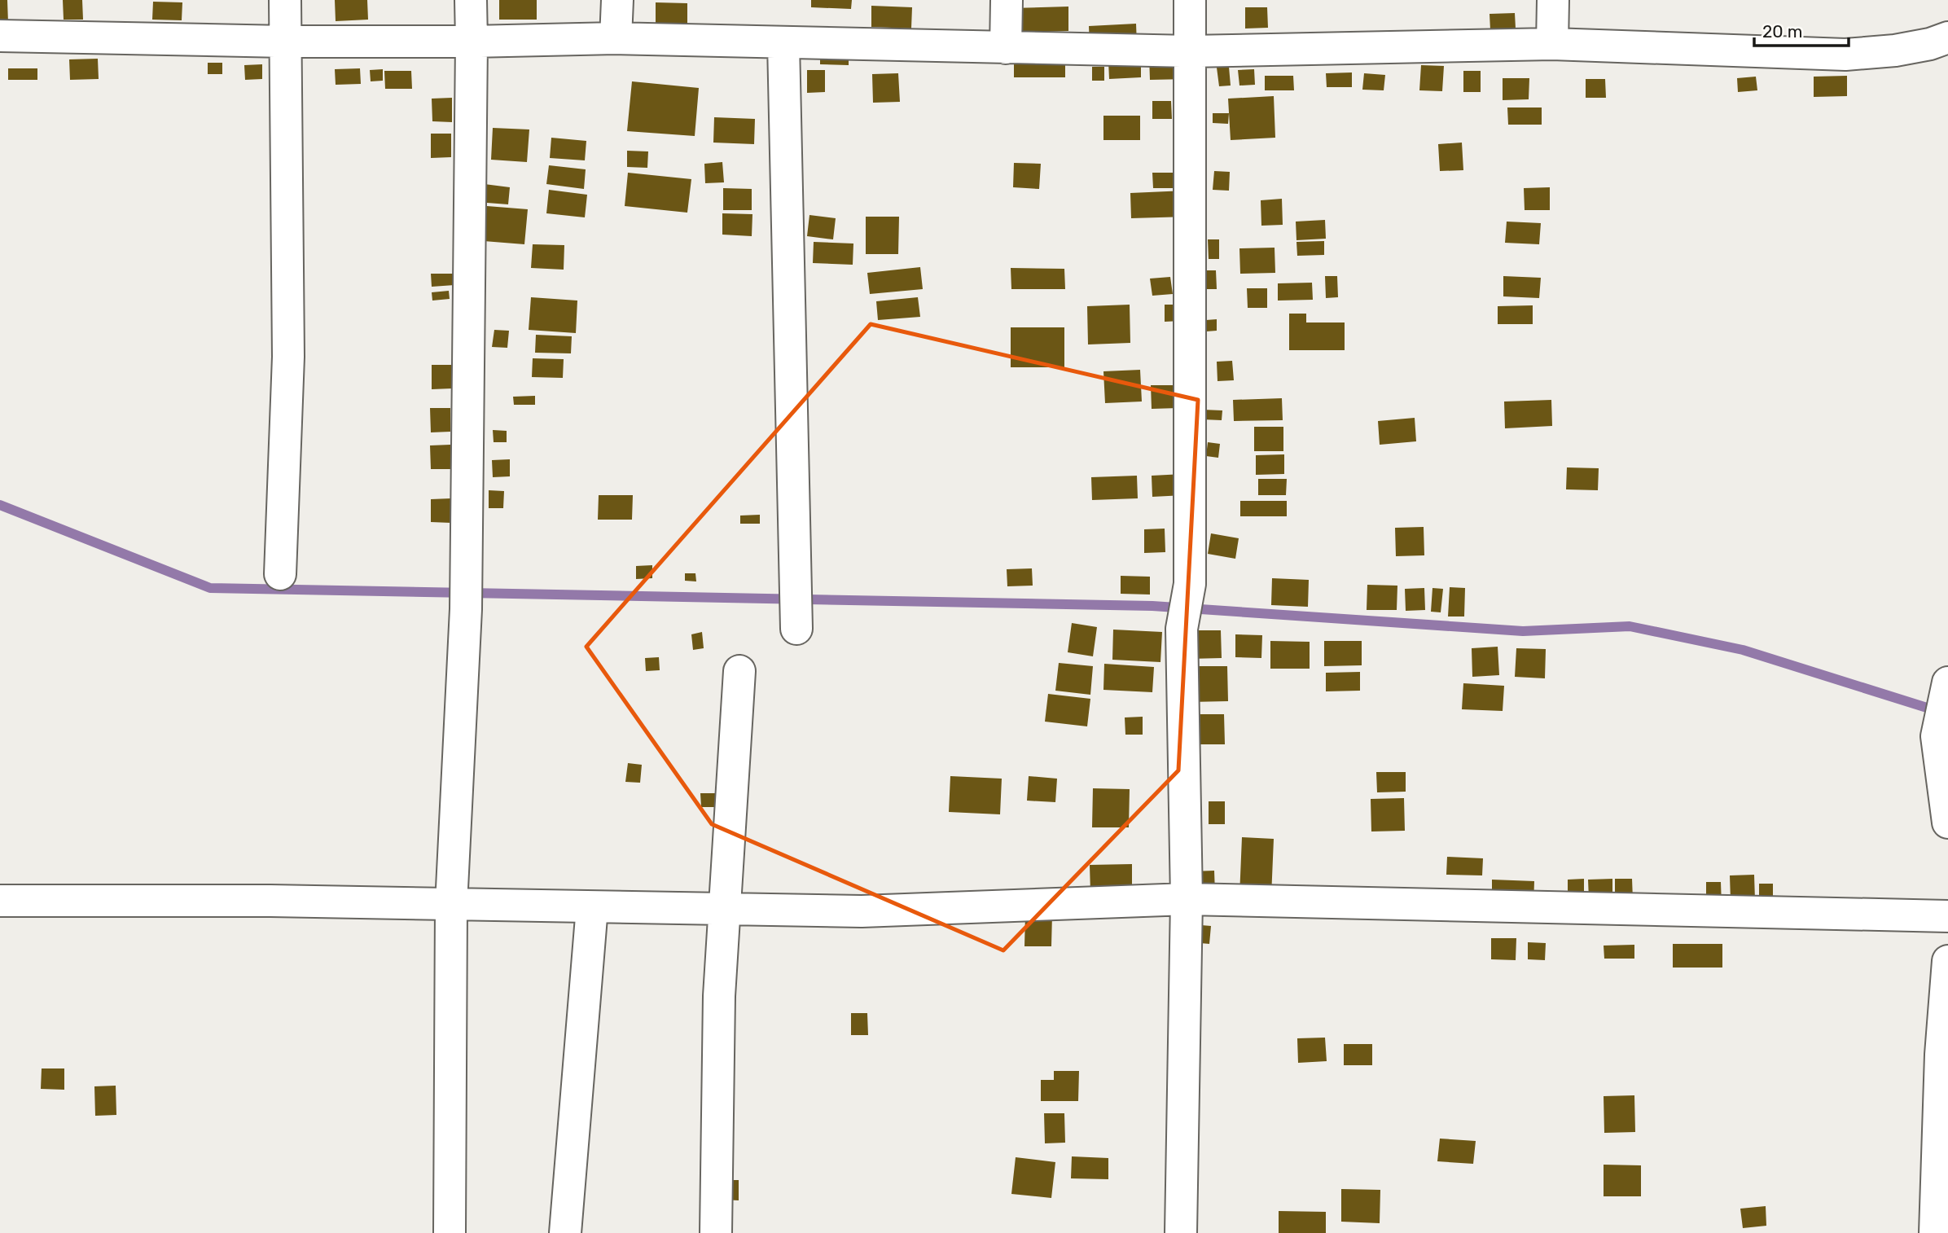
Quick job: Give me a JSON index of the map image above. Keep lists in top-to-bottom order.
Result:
{
  "scale_bar": "20 m"
}
